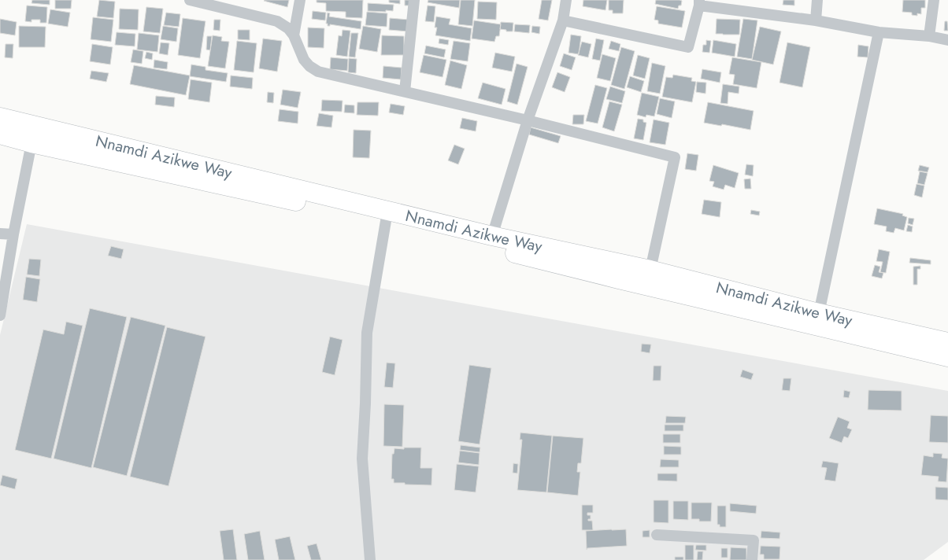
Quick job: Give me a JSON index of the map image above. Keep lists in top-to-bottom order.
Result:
{
  "streets": {
    "highway": ["Nnamdi Azikwe Way"]
  }
}
